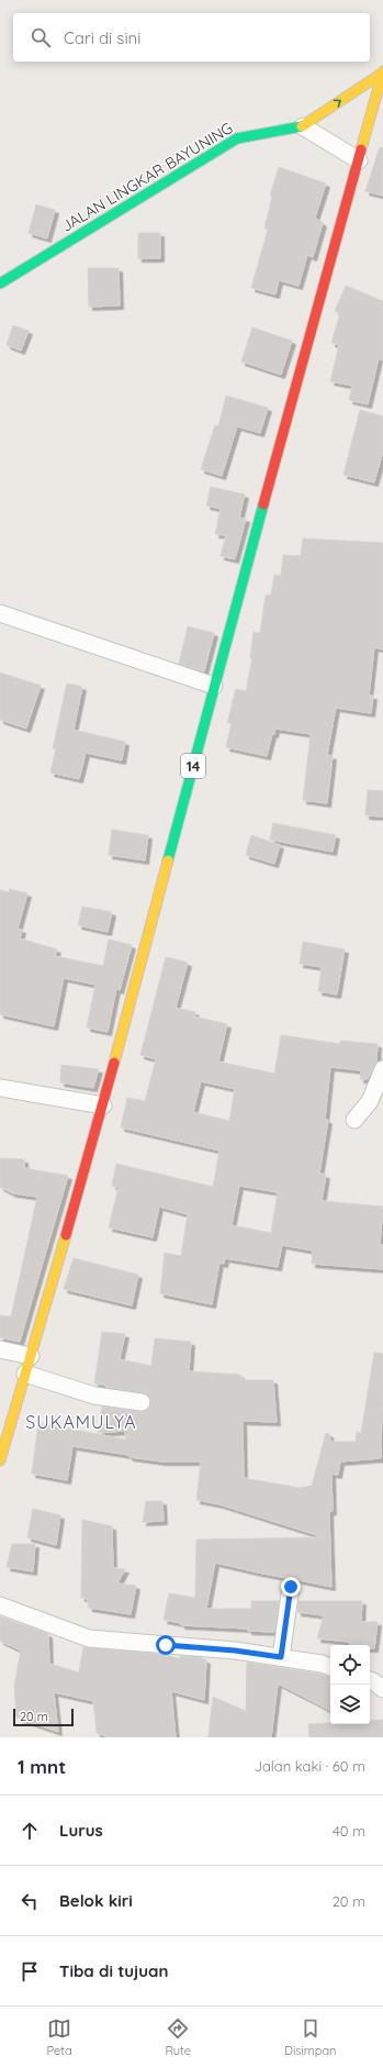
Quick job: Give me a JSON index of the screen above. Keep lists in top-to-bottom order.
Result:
{
  "streets": {
    "main road": ["JALAN LINGKAR BAYUNING", "14"]
  },
  "crossings": [
    ["JALAN LINGKAR BAYUNING", "14"]
  ],
  "districts": ["SUKAMULYA"],
  "scale_bar": "20 m",
  "page": {
    "search": "Cari di sini",
    "scale": "20 m",
    "heading": ["1 mnt", "Jalan kaki · 60 m"],
    "list": [
      ["Lurus", "40 m"],
      ["Belok kiri", "20 m"],
      "Tiba di tujuan"
    ],
    "nav": ["Peta", "Rute", "Disimpan"]
  }
}
